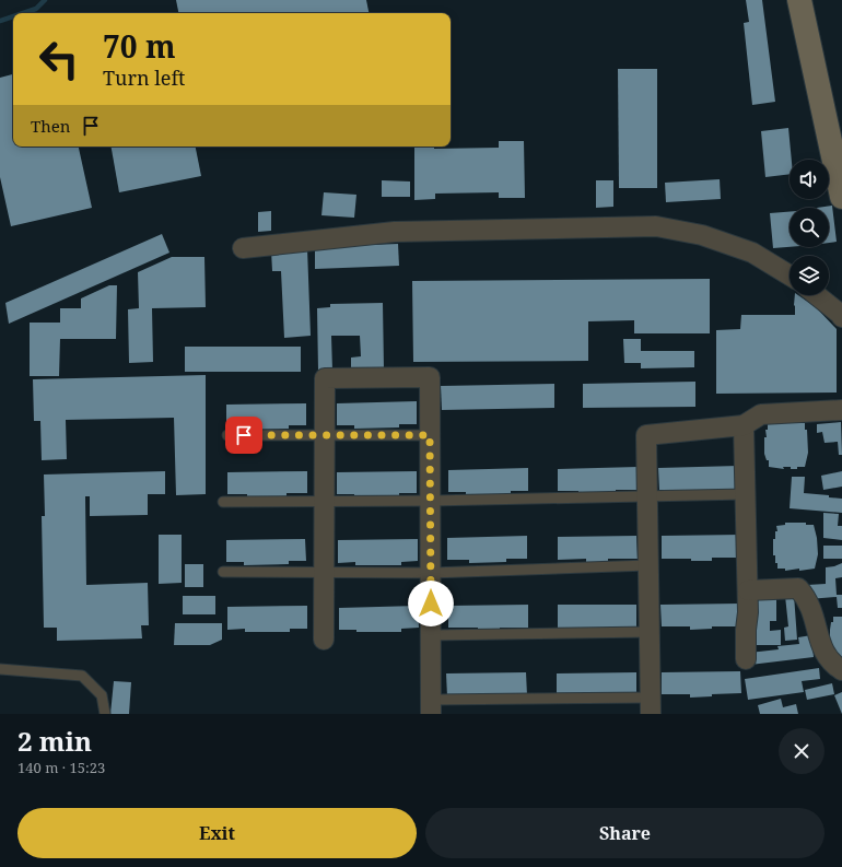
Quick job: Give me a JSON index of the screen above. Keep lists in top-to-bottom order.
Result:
{
  "page": {
    "turn": ["70 m", "Turn left"],
    "then": "Then",
    "heading": ["2 min", "140 m · 15:23"],
    "buttons": ["Exit", "Share"]
  }
}
